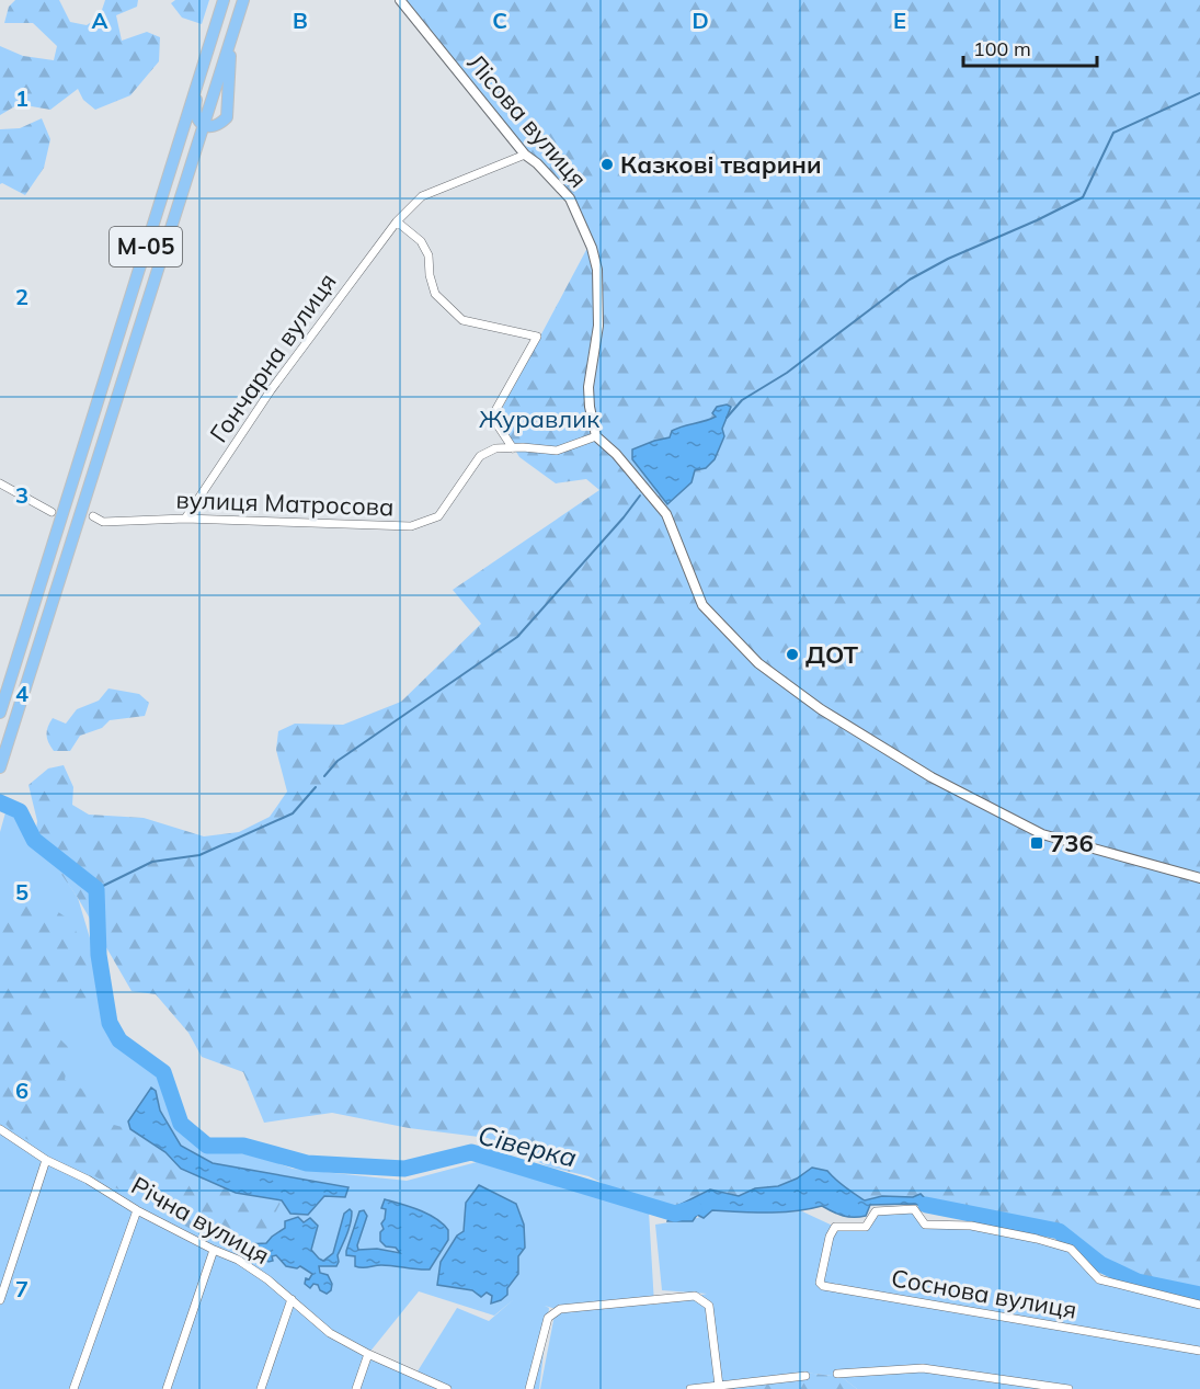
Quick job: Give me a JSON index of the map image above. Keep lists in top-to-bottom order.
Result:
{
  "streets": {
    "highway": ["М-05"],
    "street": [
      "Лісова вулиця",
      "Гончарна вулиця",
      "вулиця Матросова",
      "Річна вулиця",
      "Соснова вулиця"
    ]
  },
  "crossings": [
    ["Лісова вулиця", "Гончарна вулиця"],
    ["Лісова вулиця", "вулиця Матросова"],
    ["Гончарна вулиця", "вулиця Матросова"]
  ],
  "water": ["Сіверка"],
  "parks": ["Журавлик"],
  "places": {
    "other": ["Казкові тварини", "ДОТ"],
    "transit": ["736"]
  },
  "scale_bar": "100 m",
  "grid": {
    "columns": [
      "A",
      "B",
      "C",
      "D",
      "E"
    ],
    "rows": [
      "1",
      "2",
      "3",
      "4",
      "5",
      "6",
      "7"
    ]
  }
}
